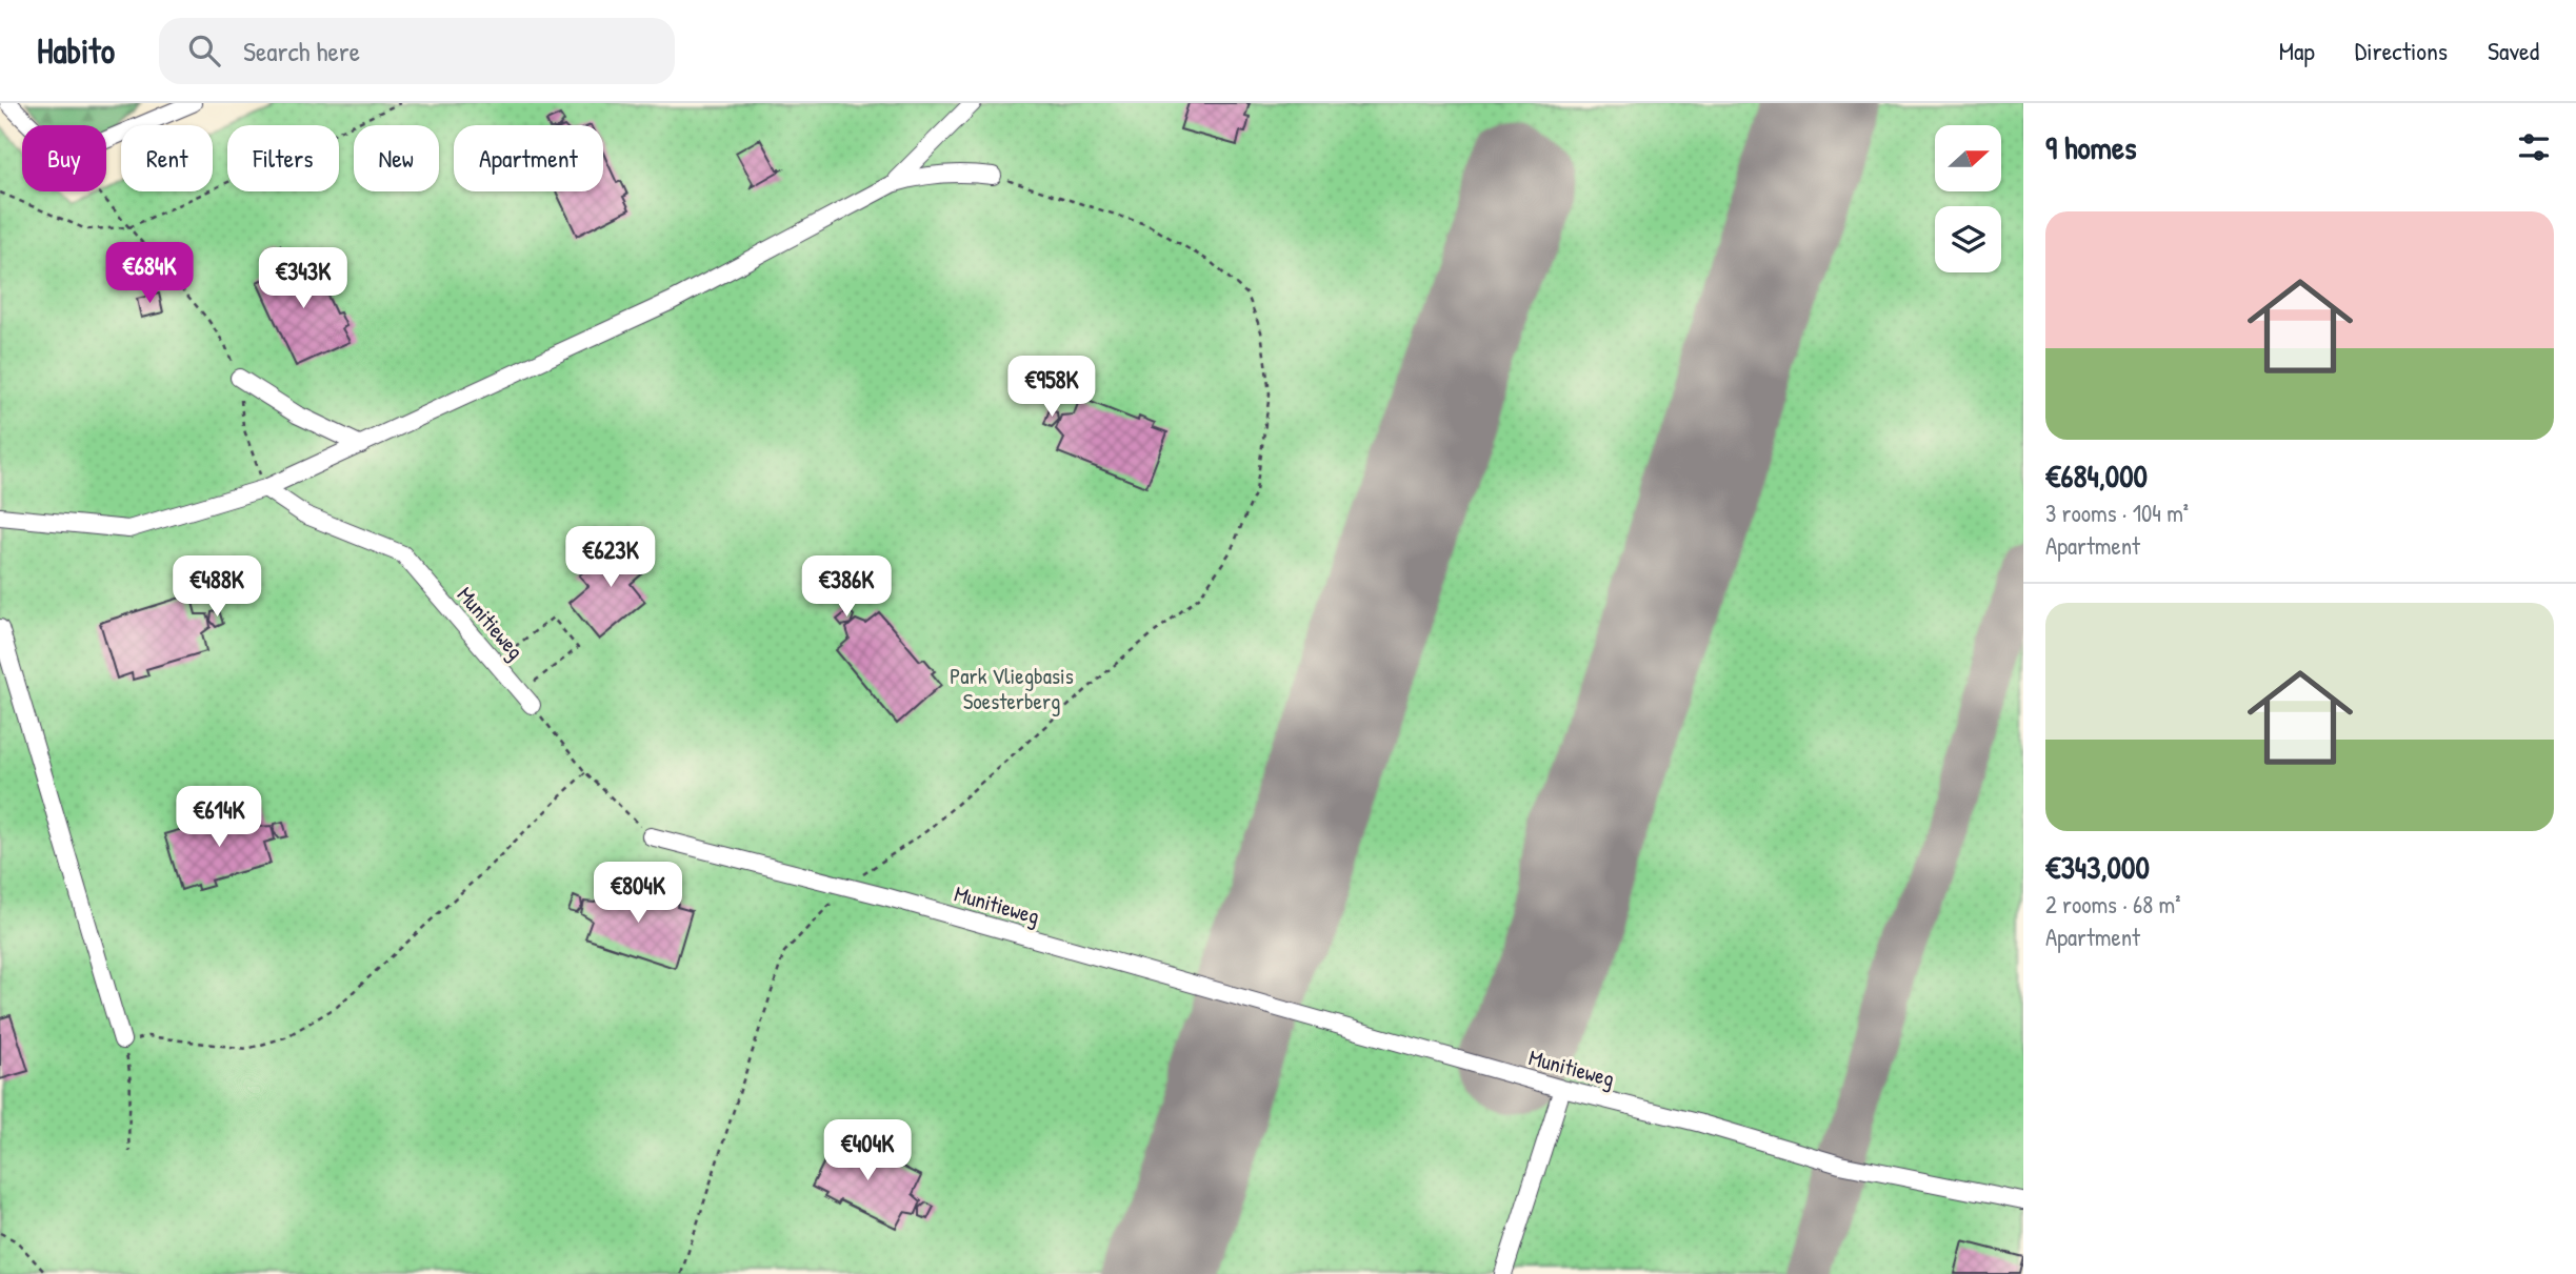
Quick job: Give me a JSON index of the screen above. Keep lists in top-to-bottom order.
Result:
{
  "streets": {
    "street": ["Munitieweg"]
  },
  "parks": ["Park Vliegbasis Soesterberg"],
  "north": "right",
  "page": {
    "header": "Habito",
    "search": "Search here",
    "nav": ["Map", "Directions", "Saved"],
    "heading": "9 homes",
    "chip": [
      "Buy",
      "Rent",
      "Filters",
      "New",
      "Apartment"
    ],
    "list": [
      {
        "name": "€684,000",
        "note": "3 rooms · 104 m² · Apartment"
      },
      {
        "name": "€343,000",
        "note": "2 rooms · 68 m² · Apartment"
      }
    ],
    "price": [
      "€684K",
      "€343K",
      "€958K",
      "€623K",
      "€488K",
      "€386K",
      "€614K",
      "€804K",
      "€404K"
    ]
  }
}
